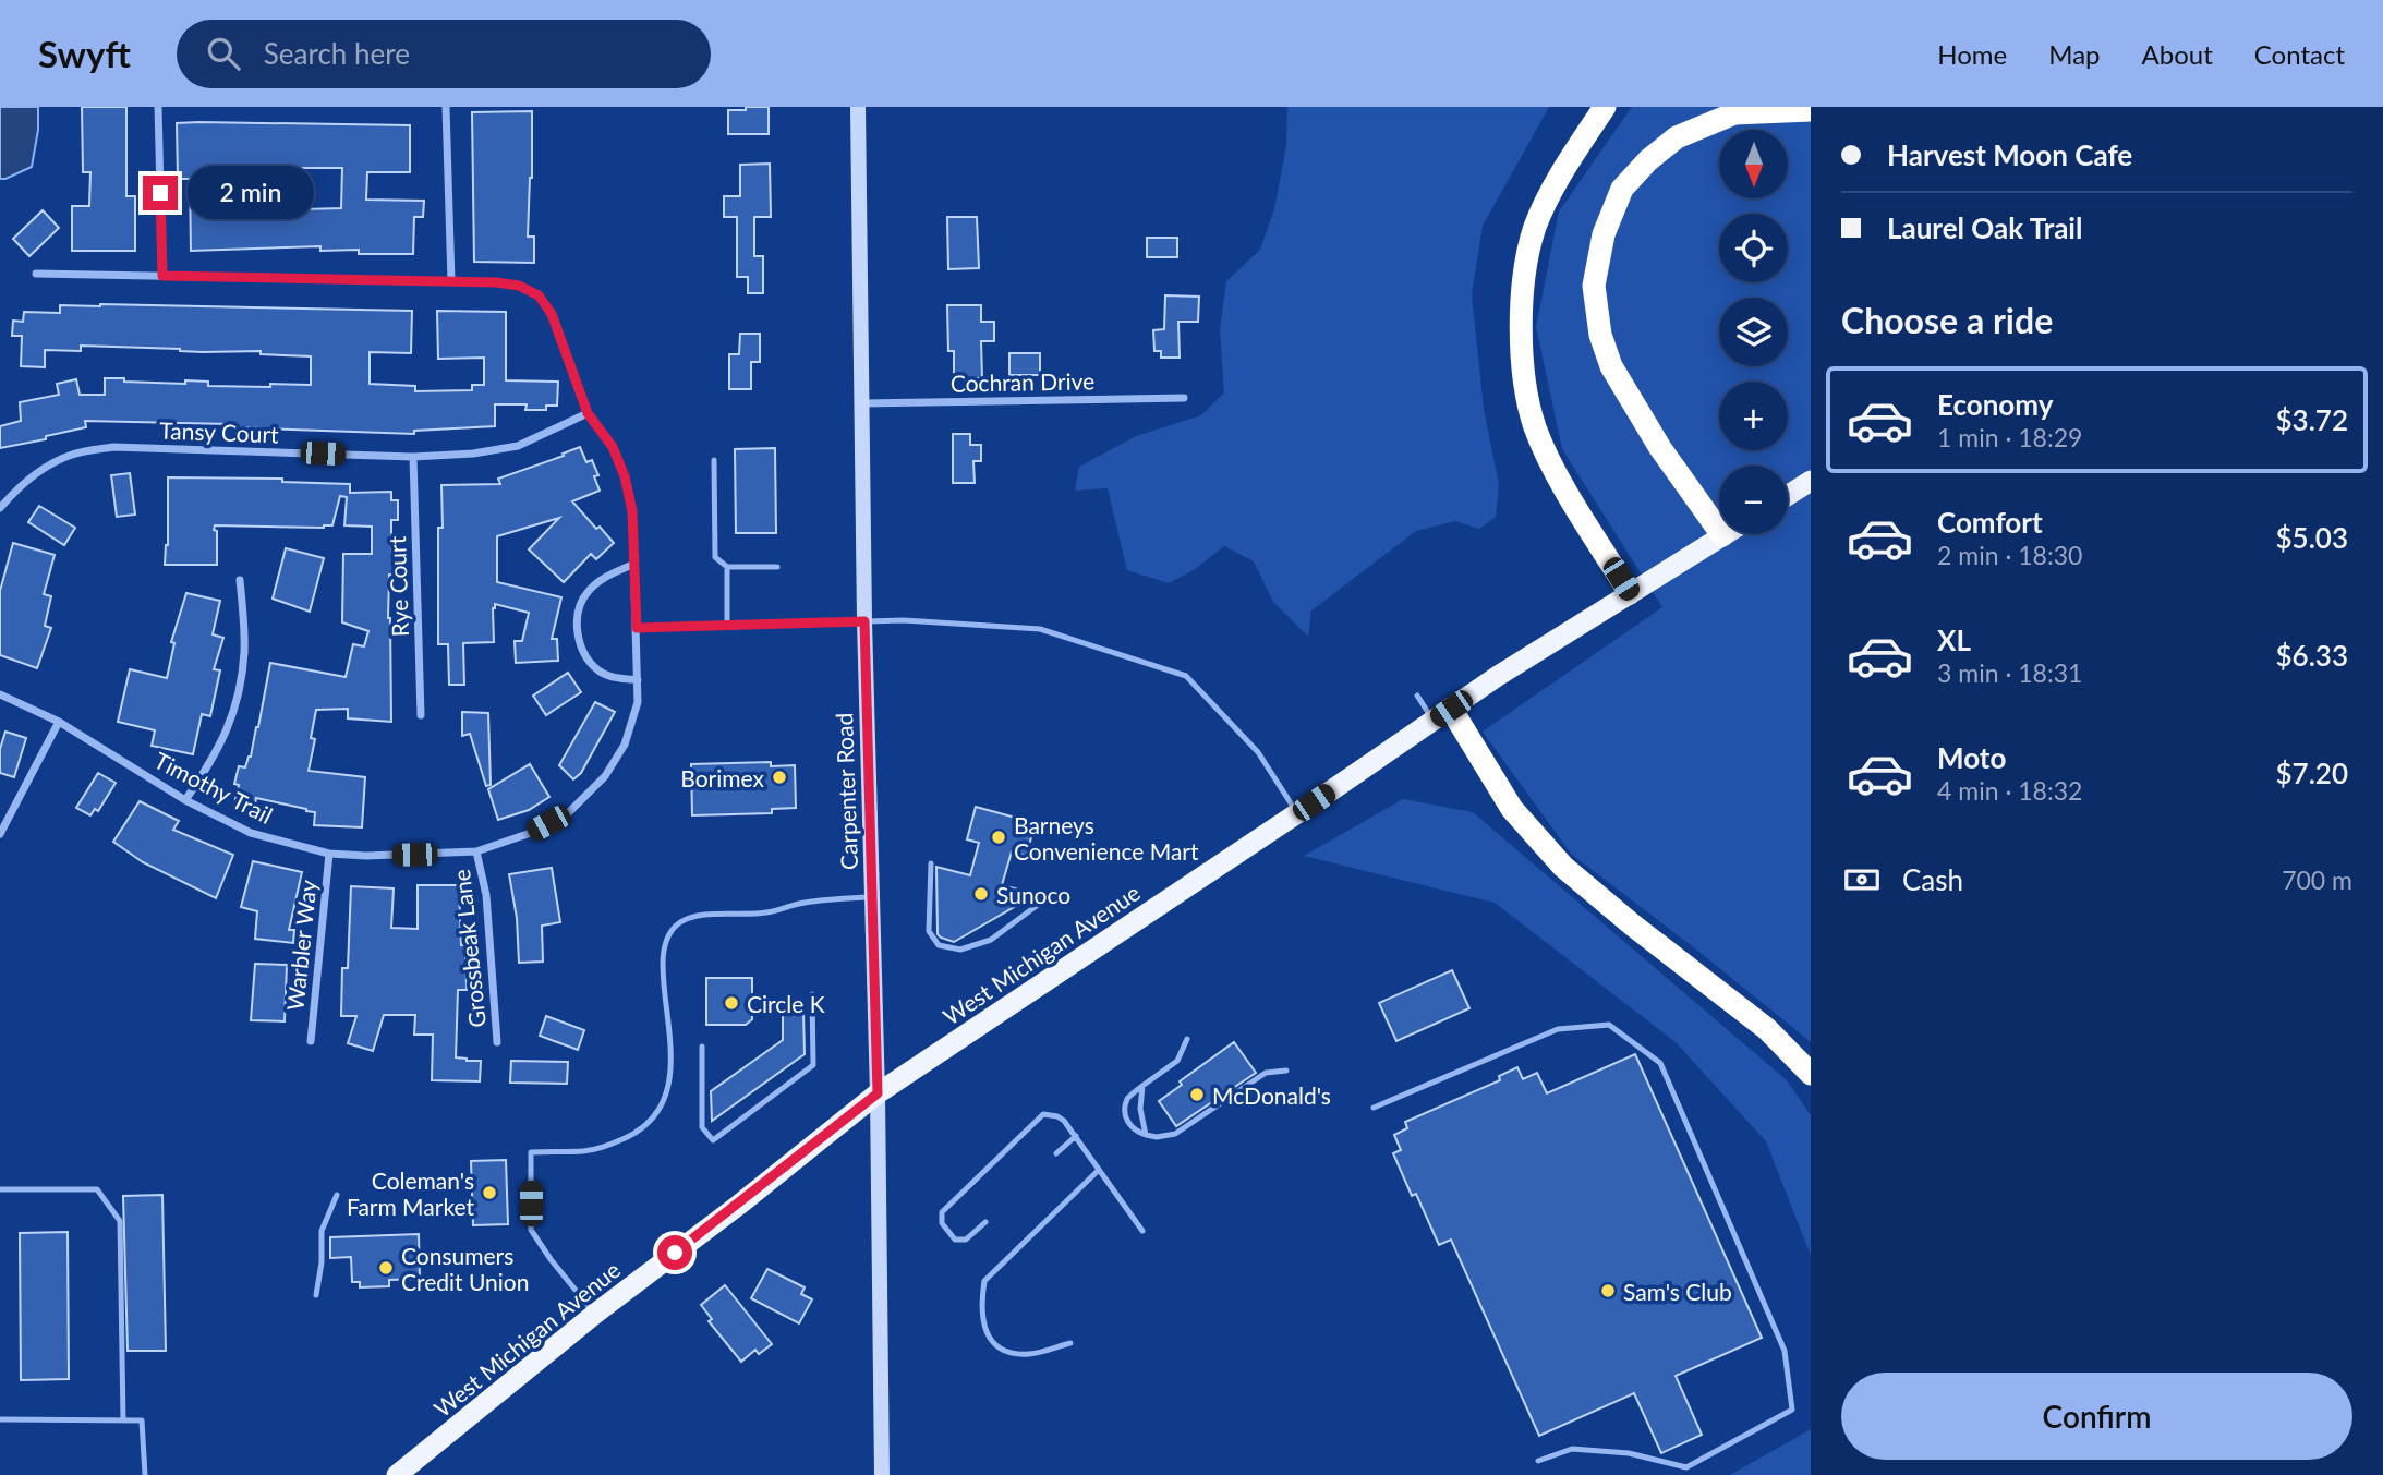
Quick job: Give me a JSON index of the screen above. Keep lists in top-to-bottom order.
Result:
{
  "streets": {
    "highway": ["West Michigan Avenue"],
    "main road": ["Carpenter Road"],
    "street": [
      "Cochran Drive",
      "Tansy Court",
      "Rye Court",
      "Timothy Trail",
      "Warbler Way",
      "Grossbeak Lane"
    ]
  },
  "crossings": [
    ["Cochran Drive", "Carpenter Road"],
    ["Tansy Court", "Rye Court"],
    ["Tansy Court", "Timothy Trail"],
    ["Timothy Trail", "Warbler Way"],
    ["Timothy Trail", "Grossbeak Lane"],
    ["Carpenter Road", "West Michigan Avenue"]
  ],
  "places": [
    "Borimex",
    "Barneys Convenience Mart",
    "Sunoco",
    "Circle K",
    "McDonald's",
    "Coleman's Farm Market",
    "Consumers Credit Union",
    "Sam's Club"
  ],
  "north": "bottom",
  "page": {
    "header": "Swyft",
    "search": "Search here",
    "nav": [
      "Home",
      "Map",
      "About",
      "Contact"
    ],
    "banner": ["Harvest Moon Cafe", "Laurel Oak Trail"],
    "map_buttons": ["+", "−"],
    "bubble": "2 min",
    "heading": "Choose a ride",
    "list": [
      {
        "name": "Economy",
        "note": "1 min · 18:29",
        "value": "$3.72"
      },
      {
        "name": "Comfort",
        "note": "2 min · 18:30",
        "value": "$5.03"
      },
      {
        "name": "XL",
        "note": "3 min · 18:31",
        "value": "$6.33"
      },
      {
        "name": "Moto",
        "note": "4 min · 18:32",
        "value": "$7.20"
      }
    ],
    "pay": ["Cash", "700 m"],
    "buttons": "Confirm"
  }
}
